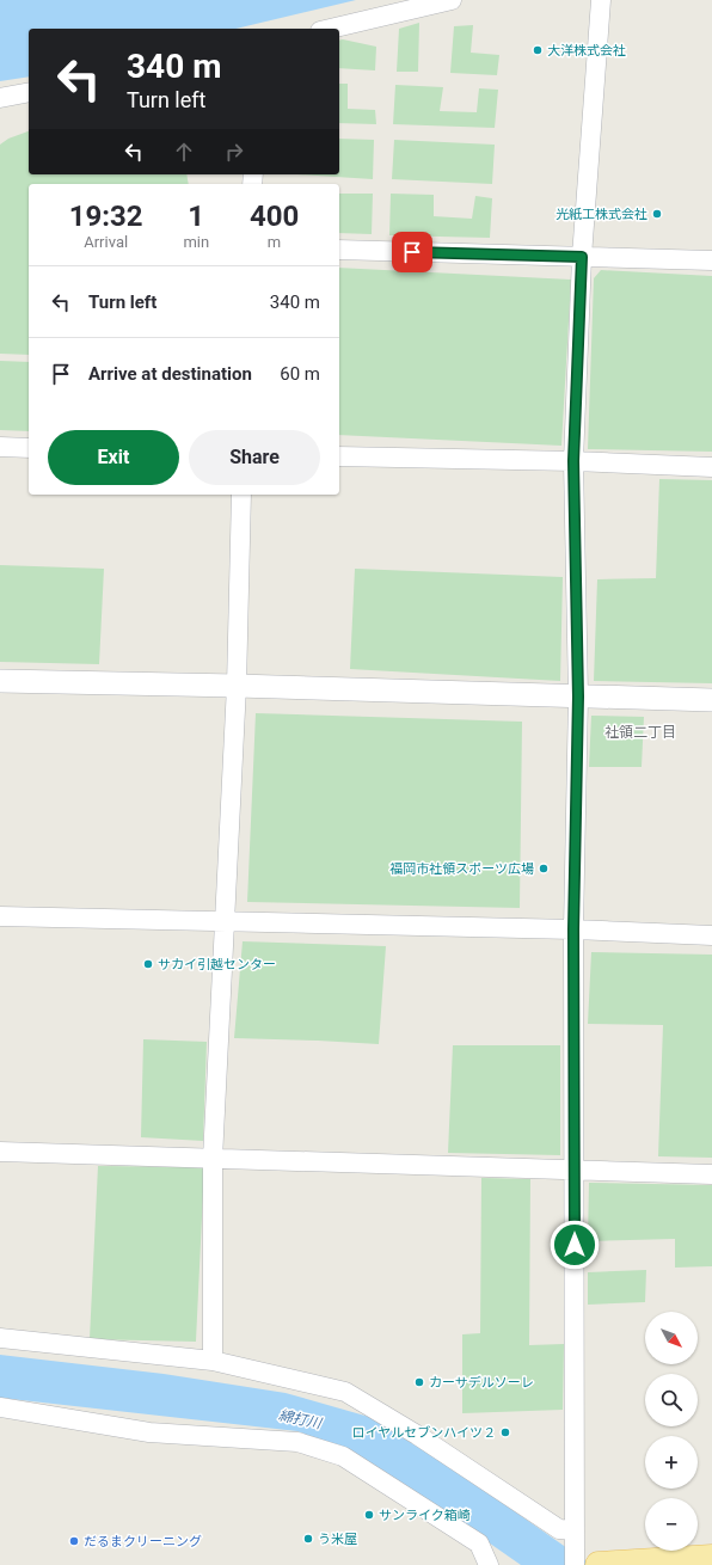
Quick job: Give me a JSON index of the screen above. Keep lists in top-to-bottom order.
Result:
{
  "districts": ["社領二丁目"],
  "water": ["綿打川"],
  "places": [
    "大洋株式会社",
    "光紙工株式会社",
    "福岡市社領スポーツ広場",
    "サカイ引越センター",
    "カーサデルソーレ",
    "ロイヤルセブンハイツ２",
    "サンライク箱崎",
    "う米屋",
    "だるまクリーニング"
  ],
  "north": "bottom right",
  "page": {
    "turn": ["340 m", "Turn left"],
    "eta": [
      "19:32",
      "Arrival",
      "1",
      "min",
      "400",
      "m"
    ],
    "list": [
      {
        "name": "Turn left",
        "value": "340 m"
      },
      {
        "name": "Arrive at destination",
        "value": "60 m"
      }
    ],
    "buttons": ["Exit", "Share"],
    "map_buttons": ["+", "−"]
  }
}
